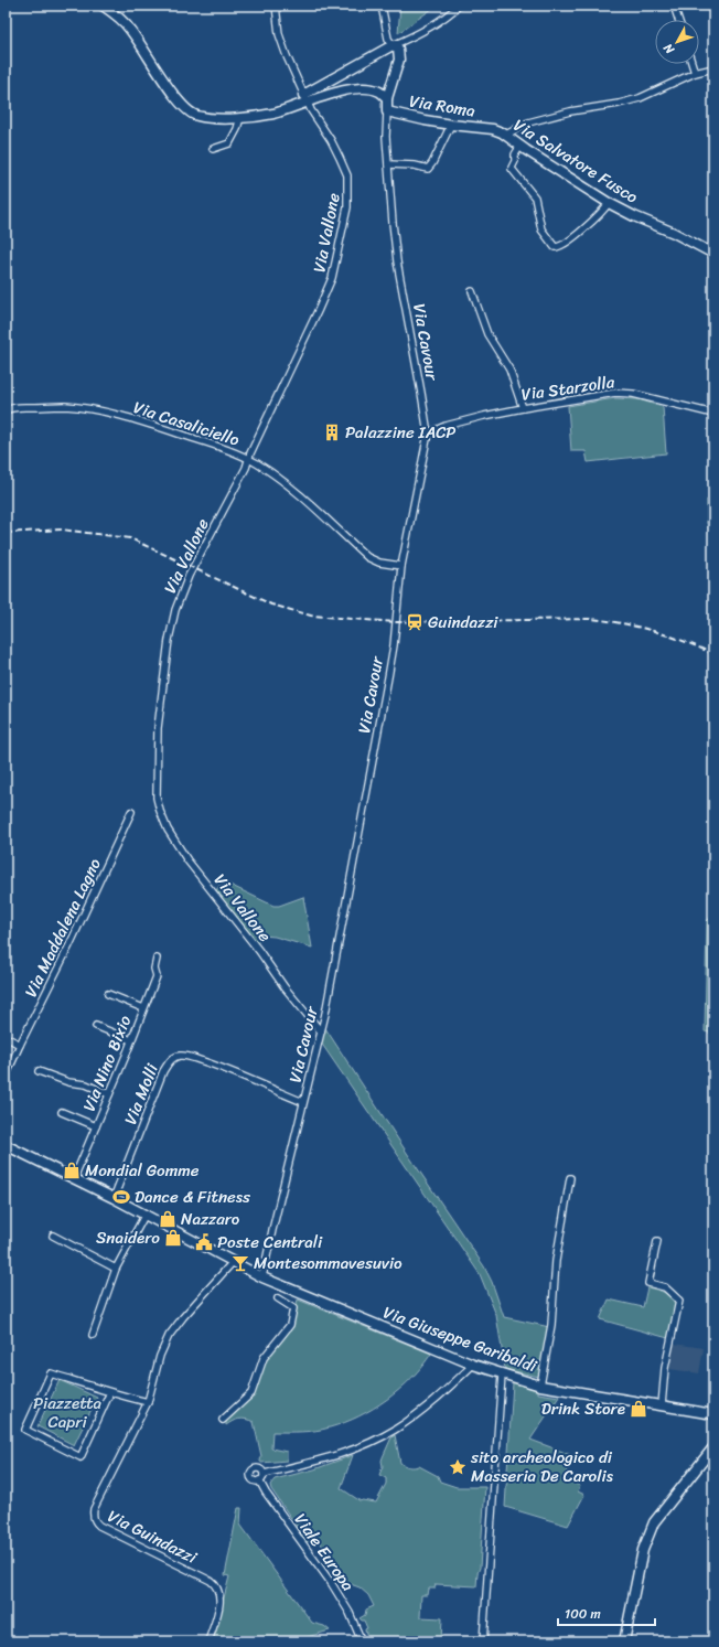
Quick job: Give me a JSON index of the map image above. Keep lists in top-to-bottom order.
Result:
{
  "streets": {
    "street": [
      "Via Roma",
      "Via Salvatore Fusco",
      "Via Vallone",
      "Via Cavour",
      "Via Starzolla",
      "Via Casaliciello",
      "Via Maddalena Lagno",
      "Via Nino Bixio",
      "Via Molli",
      "Via Giuseppe Garibaldi",
      "Via Guindazzi",
      "Viale Europa"
    ]
  },
  "crossings": [
    ["Via Roma", "Via Salvatore Fusco"],
    ["Via Roma", "Via Cavour"],
    ["Via Vallone", "Via Cavour"],
    ["Via Vallone", "Via Casaliciello"],
    ["Via Cavour", "Via Starzolla"],
    ["Via Cavour", "Via Casaliciello"],
    ["Via Cavour", "Via Molli"],
    ["Via Cavour", "Via Giuseppe Garibaldi"],
    ["Via Nino Bixio", "Via Giuseppe Garibaldi"],
    ["Via Molli", "Via Giuseppe Garibaldi"],
    ["Via Giuseppe Garibaldi", "Via Guindazzi"]
  ],
  "parks": ["Piazzetta Capri"],
  "places": {
    "building": ["Palazzine IACP"],
    "station": ["Guindazzi"],
    "shop": [
      "Mondial Gomme",
      "Nazzaro",
      "Snaidero",
      "Drink Store"
    ],
    "sports": ["Dance & Fitness"],
    "public building": ["Poste Centrali"],
    "bar": ["Montesommavesuvio"],
    "place": ["sito archeologico di Masseria De Carolis"]
  },
  "scale_bar": "100 m",
  "north": "bottom left"
}
